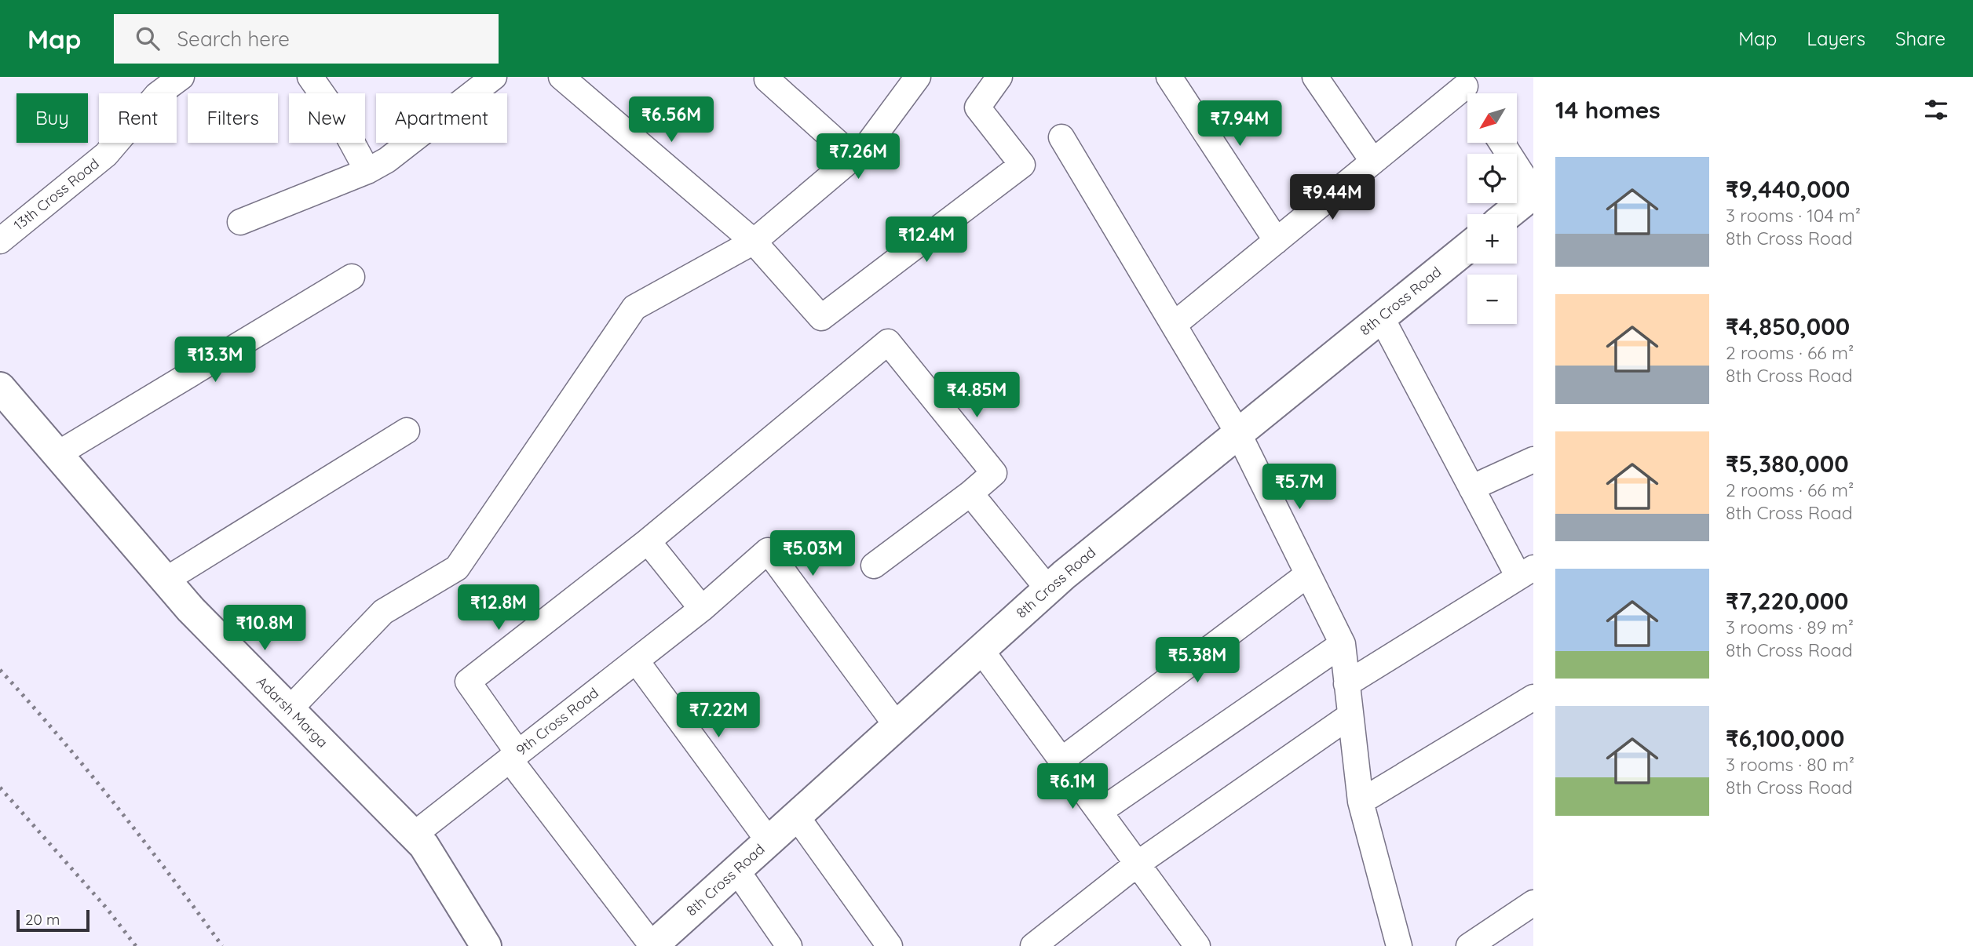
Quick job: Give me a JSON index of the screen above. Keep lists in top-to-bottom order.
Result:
{
  "streets": {
    "street": [
      "13th Cross Road",
      "8th Cross Road",
      "Adarsh Marga",
      "9th Cross Road"
    ]
  },
  "crossings": [
    ["8th Cross Road", "9th Cross Road"],
    ["Adarsh Marga", "9th Cross Road"]
  ],
  "scale_bar": "20 m",
  "north": "bottom left",
  "page": {
    "header": "Map",
    "search": "Search here",
    "nav": ["Map", "Layers", "Share"],
    "heading": "14 homes",
    "map_buttons": ["+", "−"],
    "chip": [
      "Buy",
      "Rent",
      "Filters",
      "New",
      "Apartment"
    ],
    "price": [
      "₹6.56M",
      "₹7.94M",
      "₹7.26M",
      "₹9.44M",
      "₹12.4M",
      "₹13.3M",
      "₹4.85M",
      "₹5.7M",
      "₹5.03M",
      "₹12.8M",
      "₹10.8M",
      "₹5.38M",
      "₹7.22M",
      "₹6.1M"
    ],
    "list": [
      {
        "name": "₹9,440,000",
        "note": "3 rooms · 104 m² · 8th Cross Road"
      },
      {
        "name": "₹4,850,000",
        "note": "2 rooms · 66 m² · 8th Cross Road"
      },
      {
        "name": "₹5,380,000",
        "note": "2 rooms · 66 m² · 8th Cross Road"
      },
      {
        "name": "₹7,220,000",
        "note": "3 rooms · 89 m² · 8th Cross Road"
      },
      {
        "name": "₹6,100,000",
        "note": "3 rooms · 80 m² · 8th Cross Road"
      }
    ],
    "scale": "20 m"
  }
}
